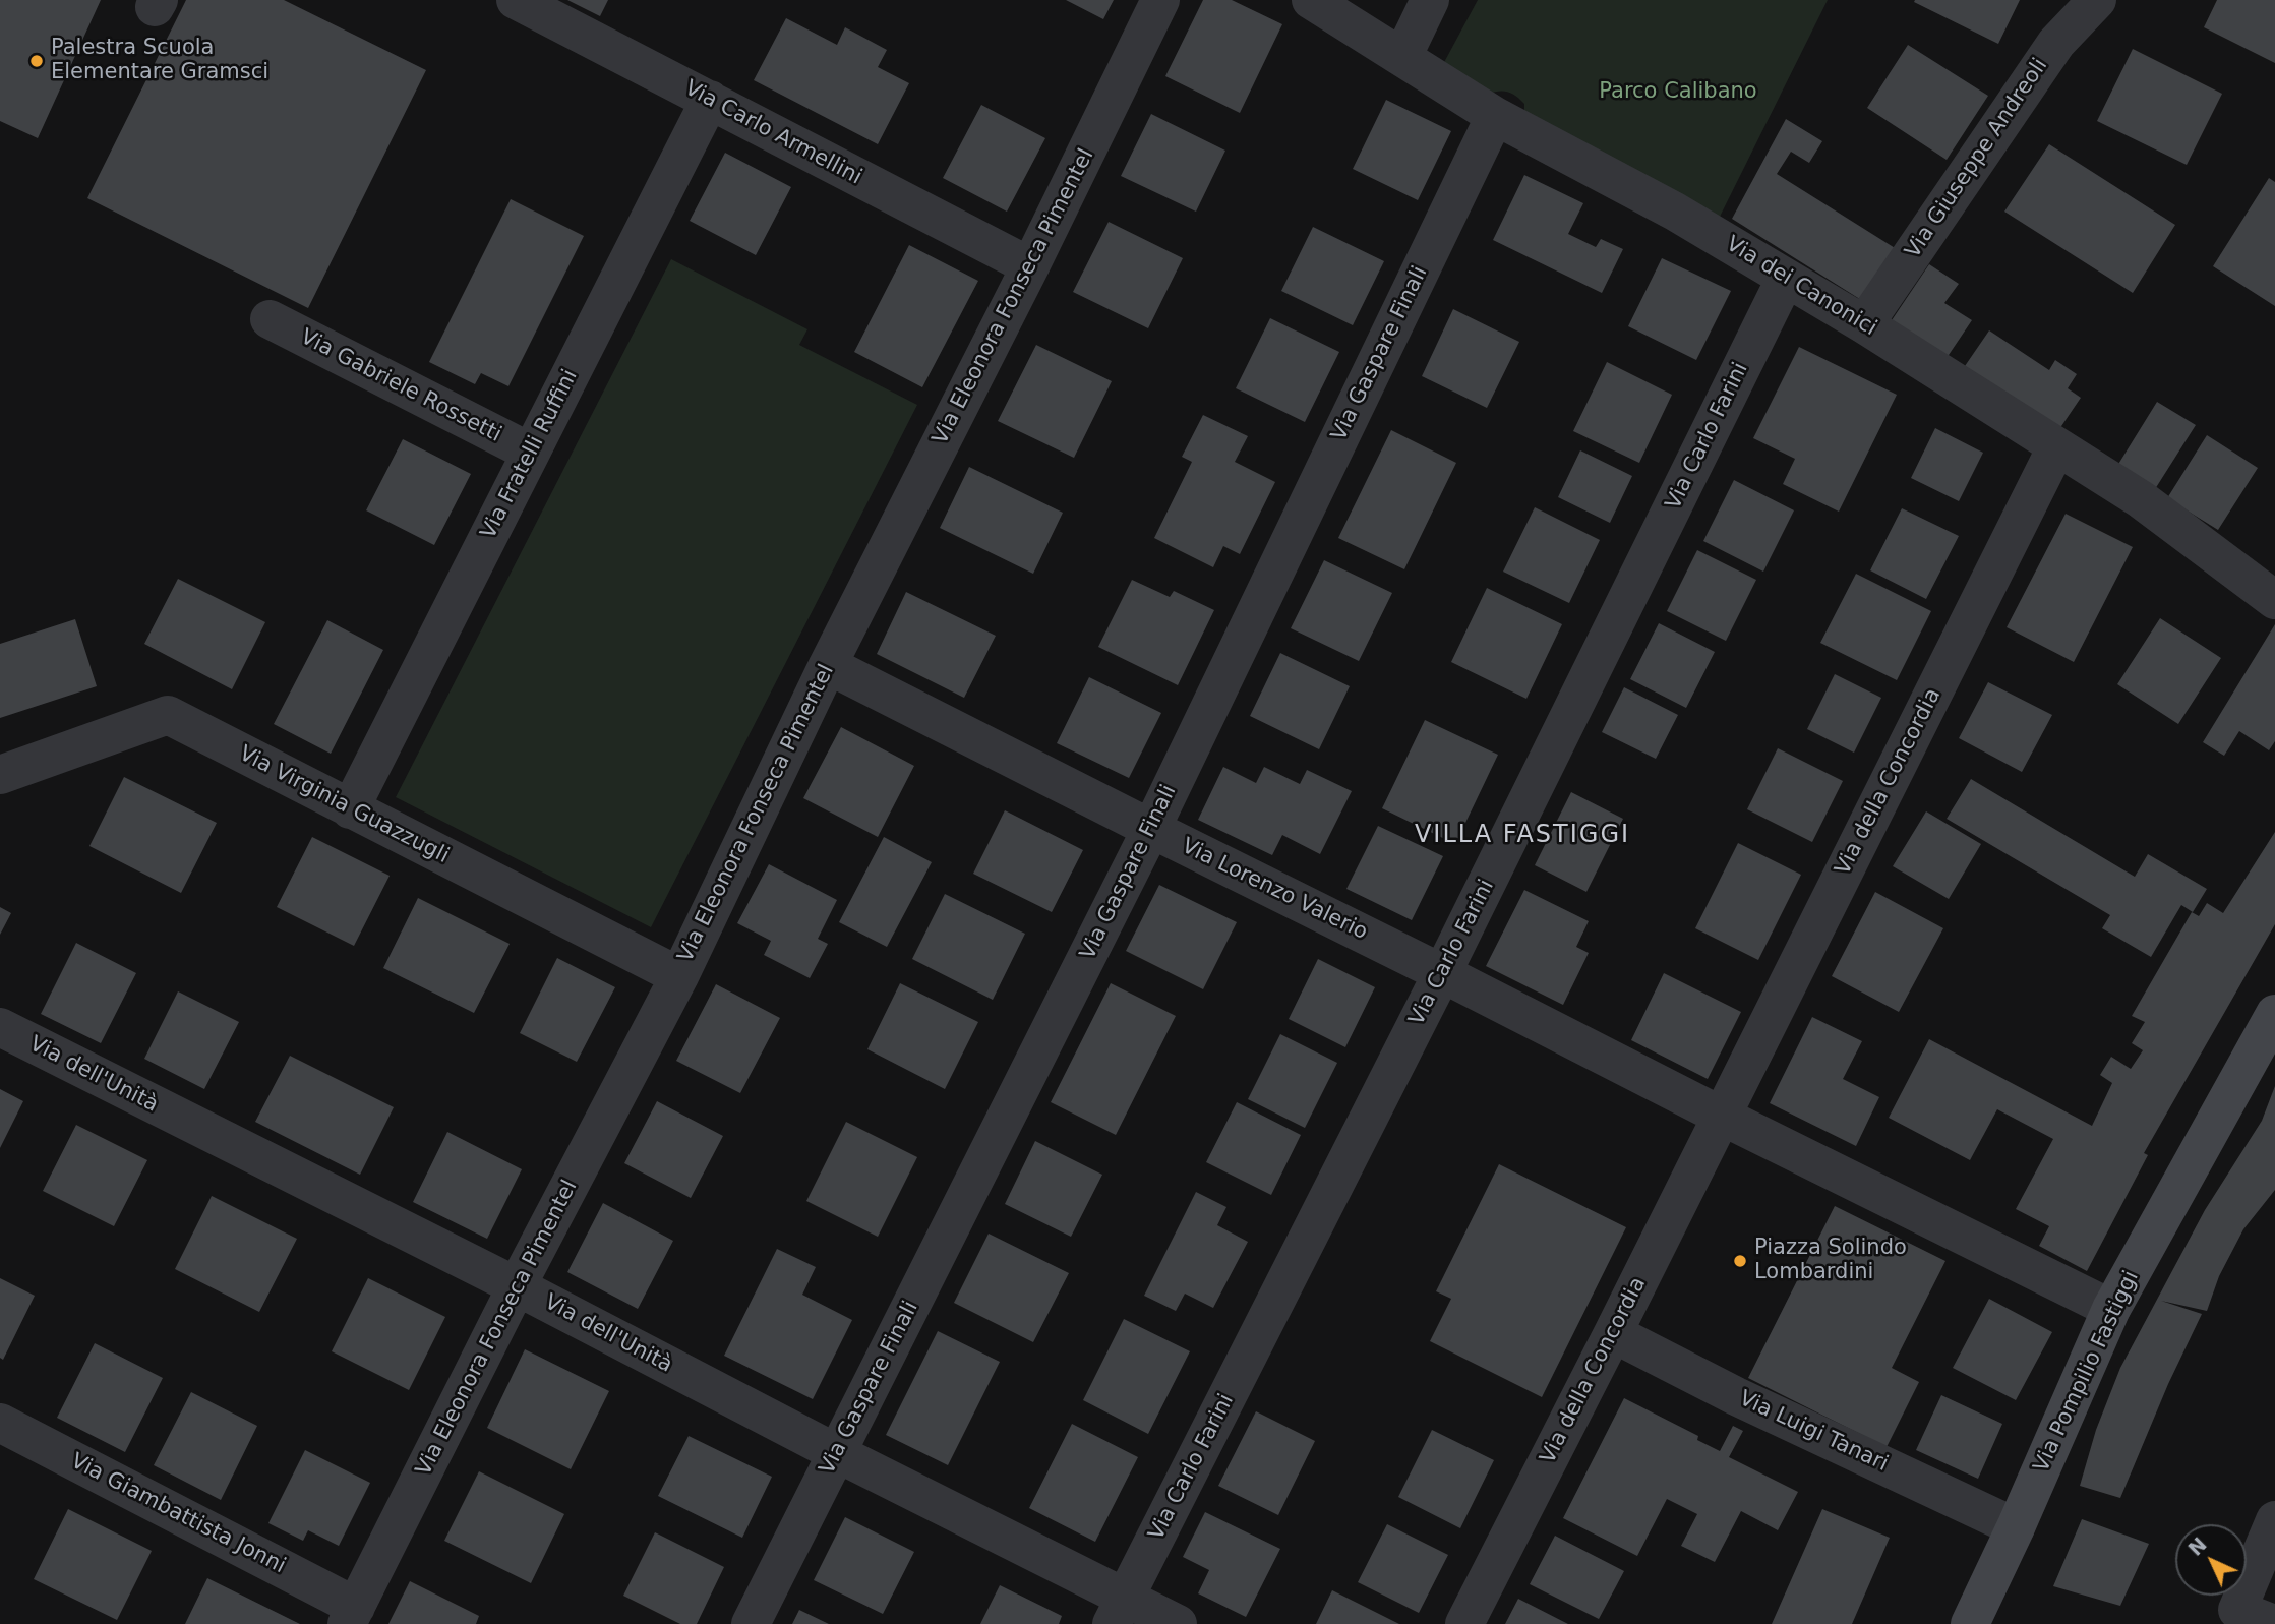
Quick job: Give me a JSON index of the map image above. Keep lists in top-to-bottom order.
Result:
{
  "streets": {
    "street": [
      "Via Carlo Armellini",
      "Via Giuseppe Andreoli",
      "Via dei Canonici",
      "Via Eleonora Fonseca Pimentel",
      "Via Gaspare Finali",
      "Via Gabriele Rossetti",
      "Via Carlo Farini",
      "Via Fratelli Ruffini",
      "Via della Concordia",
      "Via Virginia Guazzugli",
      "Via Lorenzo Valerio",
      "Via dell'Unità",
      "Via Pompilio Fastiggi",
      "Via Luigi Tanari",
      "Via Giambattista Jonni"
    ]
  },
  "crossings": [
    ["Via Carlo Armellini", "Via Eleonora Fonseca Pimentel"],
    ["Via Carlo Armellini", "Via Fratelli Ruffini"],
    ["Via Giuseppe Andreoli", "Via dei Canonici"],
    ["Via dei Canonici", "Via Gaspare Finali"],
    ["Via dei Canonici", "Via Carlo Farini"],
    ["Via dei Canonici", "Via della Concordia"],
    ["Via Eleonora Fonseca Pimentel", "Via Virginia Guazzugli"],
    ["Via Eleonora Fonseca Pimentel", "Via Lorenzo Valerio"],
    ["Via Eleonora Fonseca Pimentel", "Via dell'Unità"],
    ["Via Eleonora Fonseca Pimentel", "Via Giambattista Jonni"],
    ["Via Gaspare Finali", "Via Lorenzo Valerio"],
    ["Via Gaspare Finali", "Via dell'Unità"],
    ["Via Gabriele Rossetti", "Via Fratelli Ruffini"],
    ["Via Carlo Farini", "Via Lorenzo Valerio"],
    ["Via Carlo Farini", "Via dell'Unità"],
    ["Via Fratelli Ruffini", "Via Virginia Guazzugli"],
    ["Via della Concordia", "Via Lorenzo Valerio"],
    ["Via della Concordia", "Via Luigi Tanari"],
    ["Via Pompilio Fastiggi", "Via Luigi Tanari"]
  ],
  "districts": ["VILLA FASTIGGI"],
  "parks": ["Parco Calibano"],
  "places": ["Palestra Scuola Elementare Gramsci", "Piazza Solindo Lombardini"],
  "north": "top left"
}
